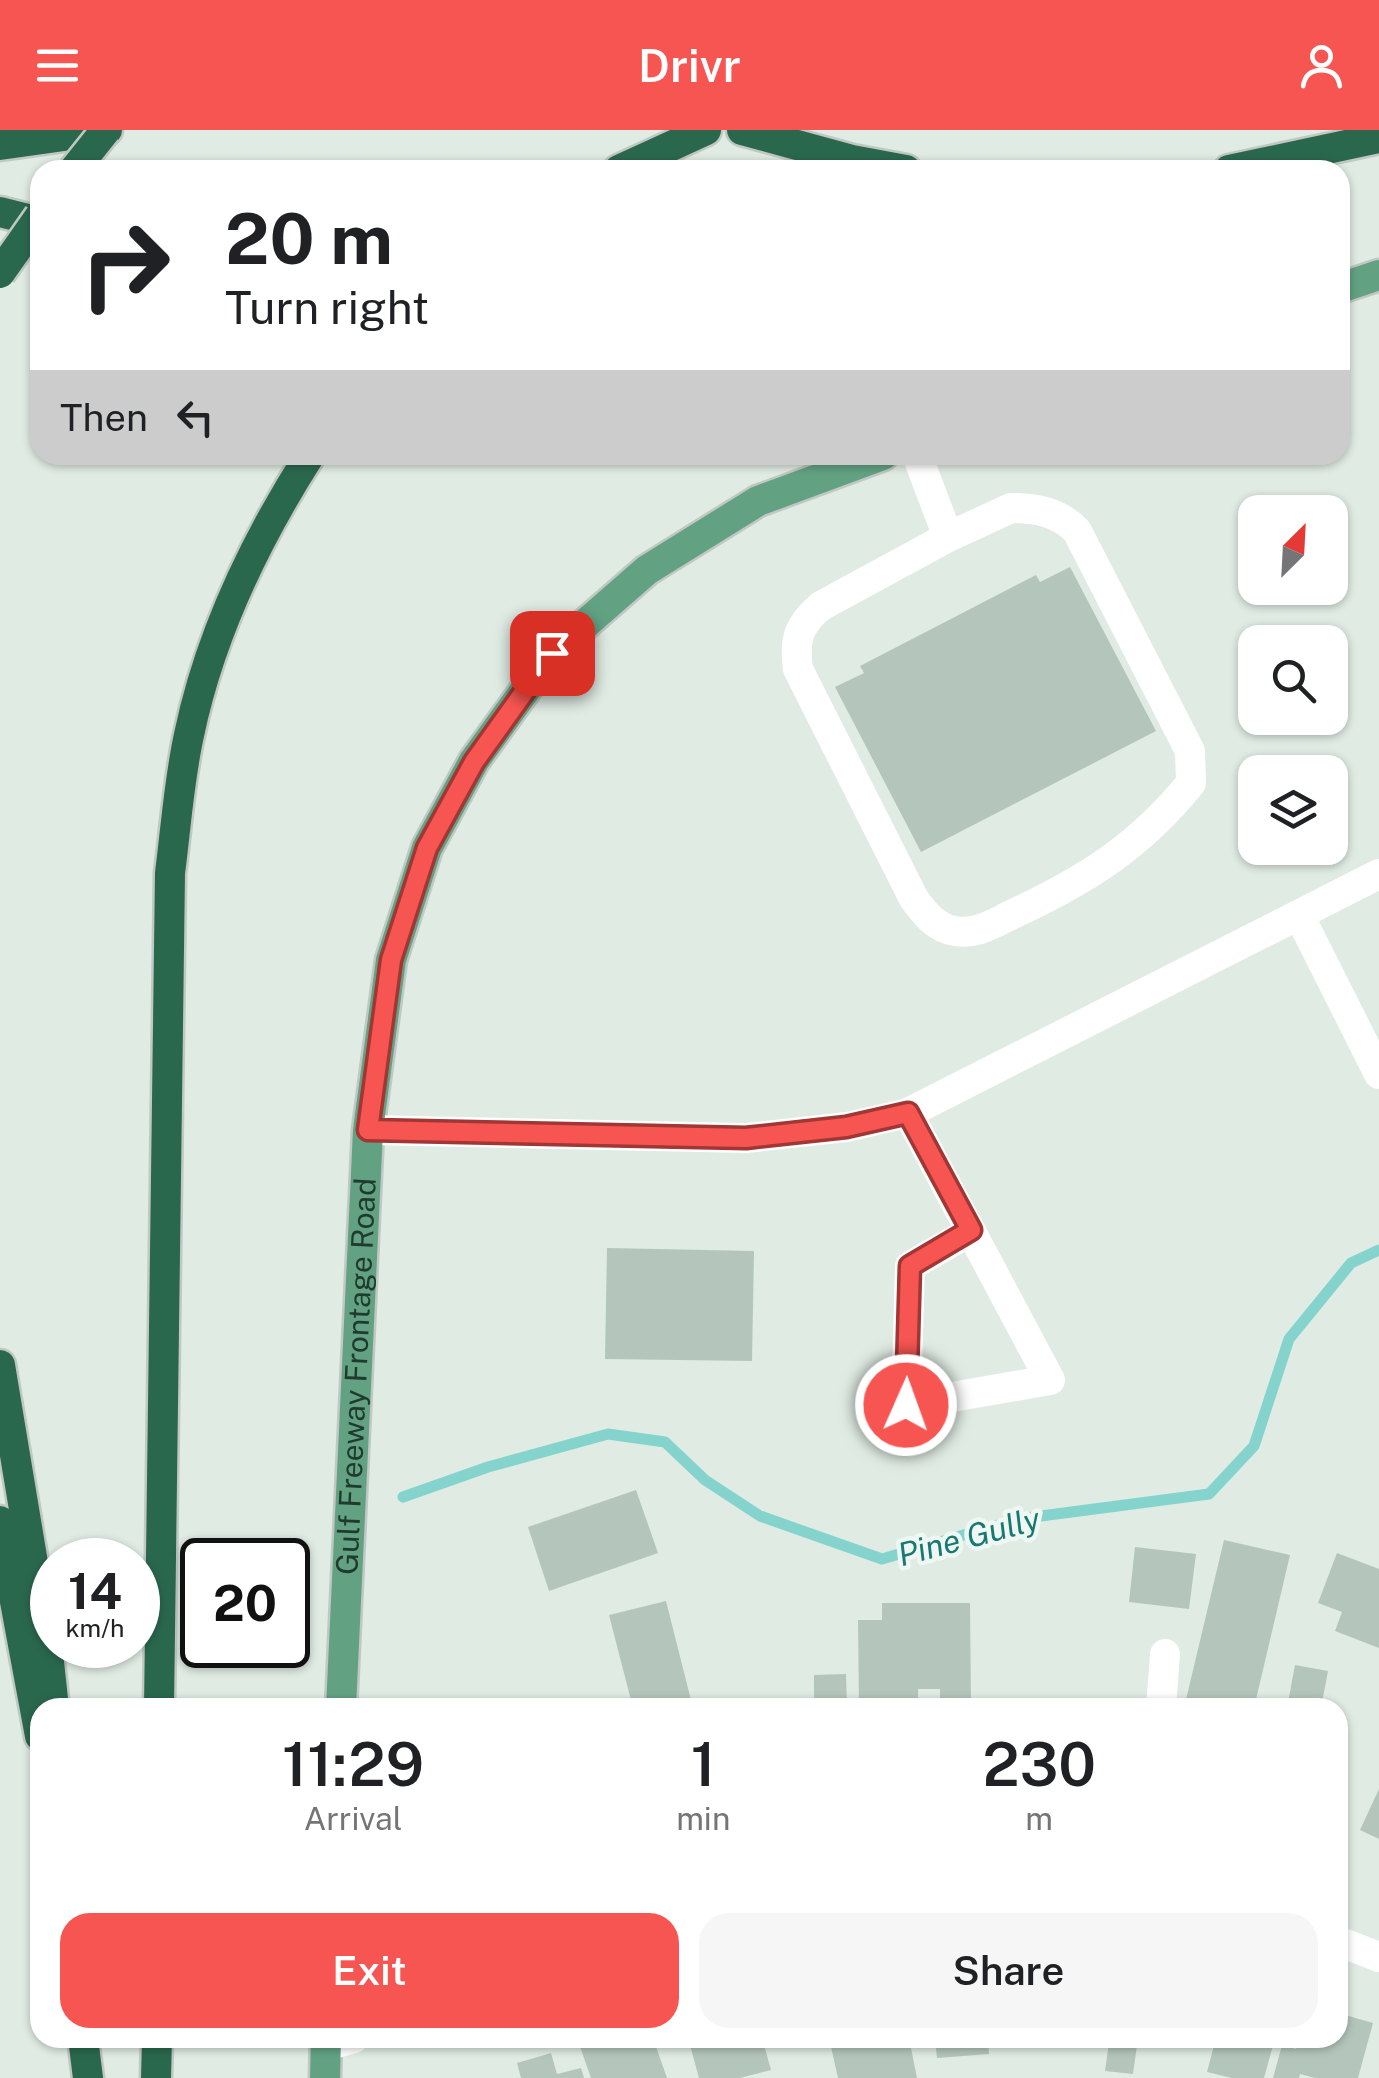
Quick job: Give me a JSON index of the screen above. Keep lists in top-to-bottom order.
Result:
{
  "streets": {
    "main road": ["Gulf Freeway Frontage Road"]
  },
  "water": ["Pine Gully"],
  "north": "top right",
  "page": {
    "header": "Drivr",
    "turn": ["20 m", "Turn right"],
    "then": "Then",
    "speed": "14 km/h",
    "limit": "20",
    "eta": [
      "11:29",
      "Arrival",
      "1",
      "min",
      "230",
      "m"
    ],
    "buttons": ["Exit", "Share"]
  }
}
